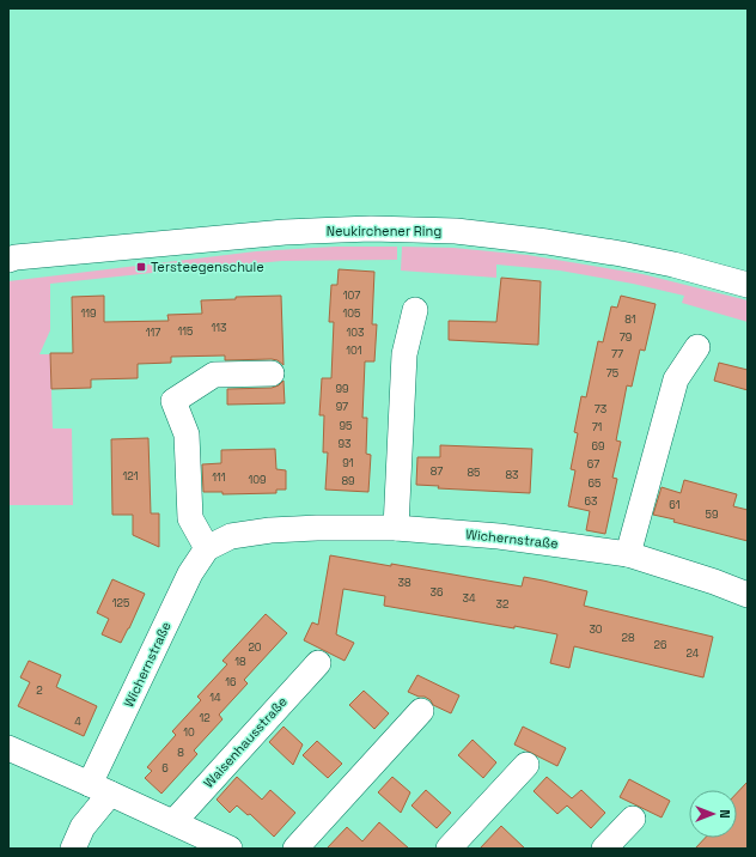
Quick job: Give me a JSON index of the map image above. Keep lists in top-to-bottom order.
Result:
{
  "streets": {
    "street": ["Neukirchener Ring", "Wichernstraße", "Waisenhausstraße"]
  },
  "places": {
    "transit": ["Tersteegenschule"]
  },
  "house_numbers": [
    "107",
    "119",
    "105",
    "81",
    "113",
    "115",
    "117",
    "103",
    "79",
    "101",
    "77",
    "75",
    "99",
    "97",
    "73",
    "95",
    "71",
    "93",
    "69",
    "91",
    "67",
    "87",
    "85",
    "83",
    "121",
    "111",
    "109",
    "89",
    "65",
    "63",
    "61",
    "59",
    "38",
    "36",
    "34",
    "125",
    "32",
    "30",
    "28",
    "26",
    "20",
    "24",
    "18",
    "16",
    "2",
    "14",
    "12",
    "4",
    "10",
    "8",
    "6"
  ],
  "north": "right"
}
